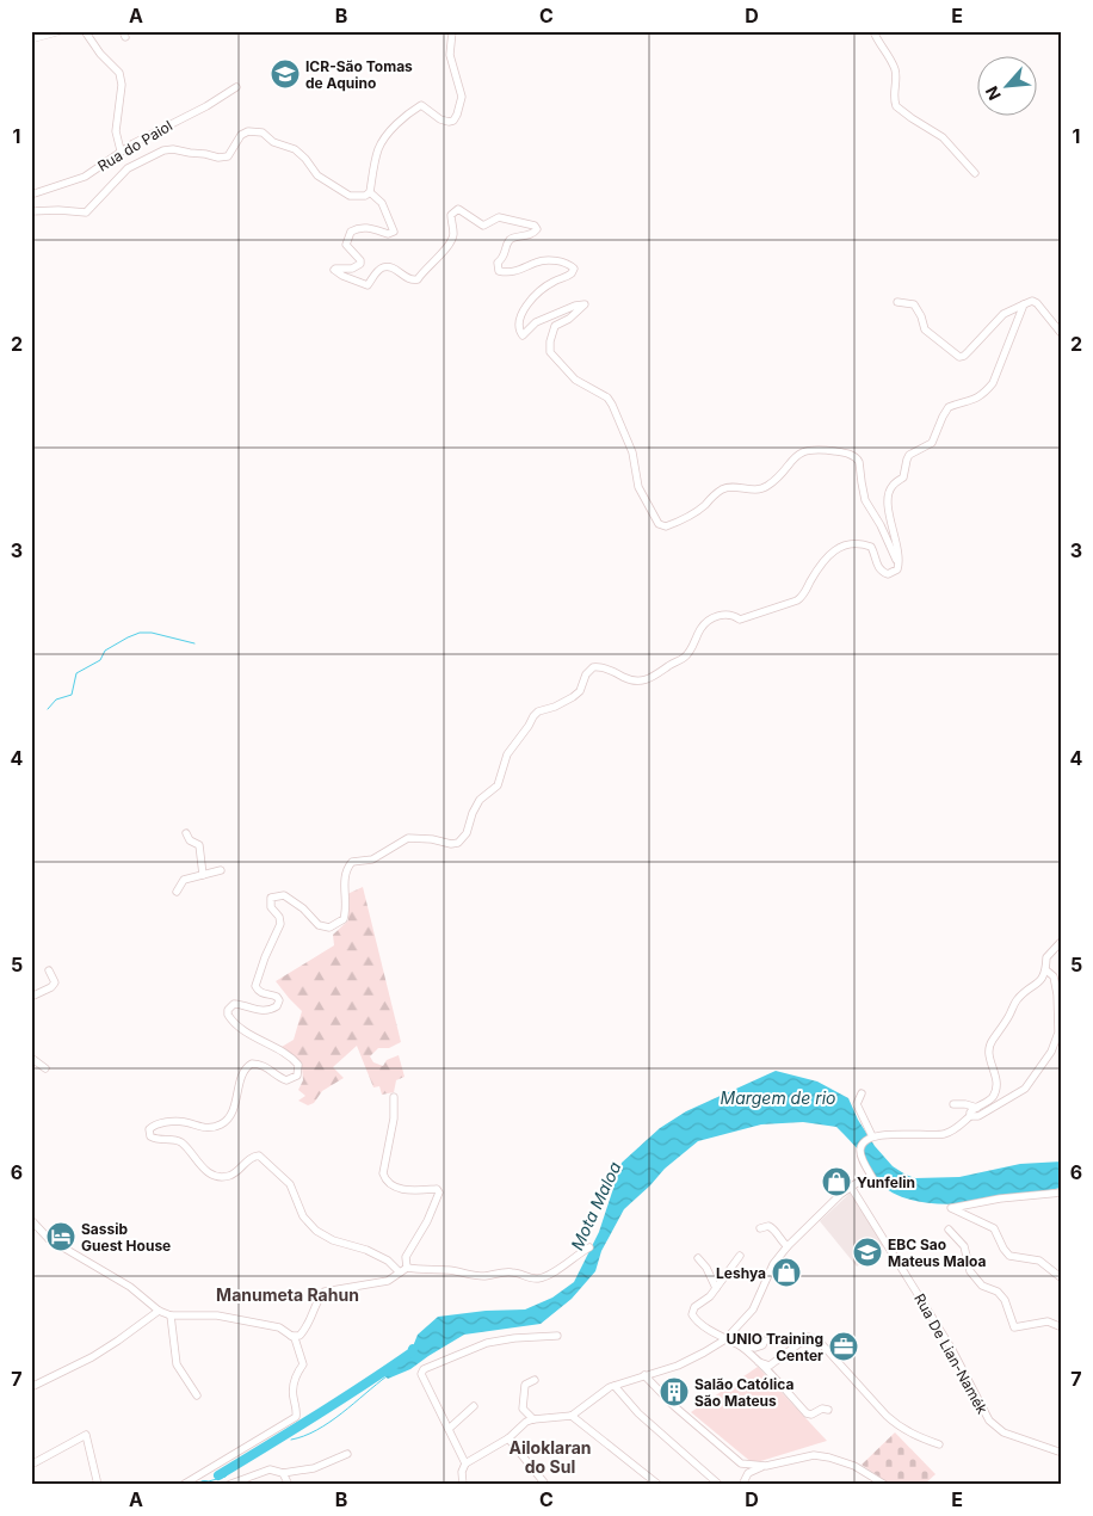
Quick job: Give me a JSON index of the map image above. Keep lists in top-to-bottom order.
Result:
{
  "streets": {
    "street": ["Rua do Paiol", "Rua De Lian-Namék"]
  },
  "districts": ["Manumeta Rahun", "Ailoklaran do Sul"],
  "water": ["Margem de rio", "Mota Maloa"],
  "places": {
    "school or university": ["ICR-São Tomas de Aquino", "EBC Sao Mateus Maloa"],
    "shop": ["Yunfelin", "Leshya"],
    "hotel": ["Sassib Guest House"],
    "office": ["UNIO Training Center"],
    "building": ["Salão Católica São Mateus"]
  },
  "north": "bottom left",
  "grid": {
    "columns": [
      "A",
      "B",
      "C",
      "D",
      "E"
    ],
    "rows": [
      "1",
      "2",
      "3",
      "4",
      "5",
      "6",
      "7"
    ]
  }
}
